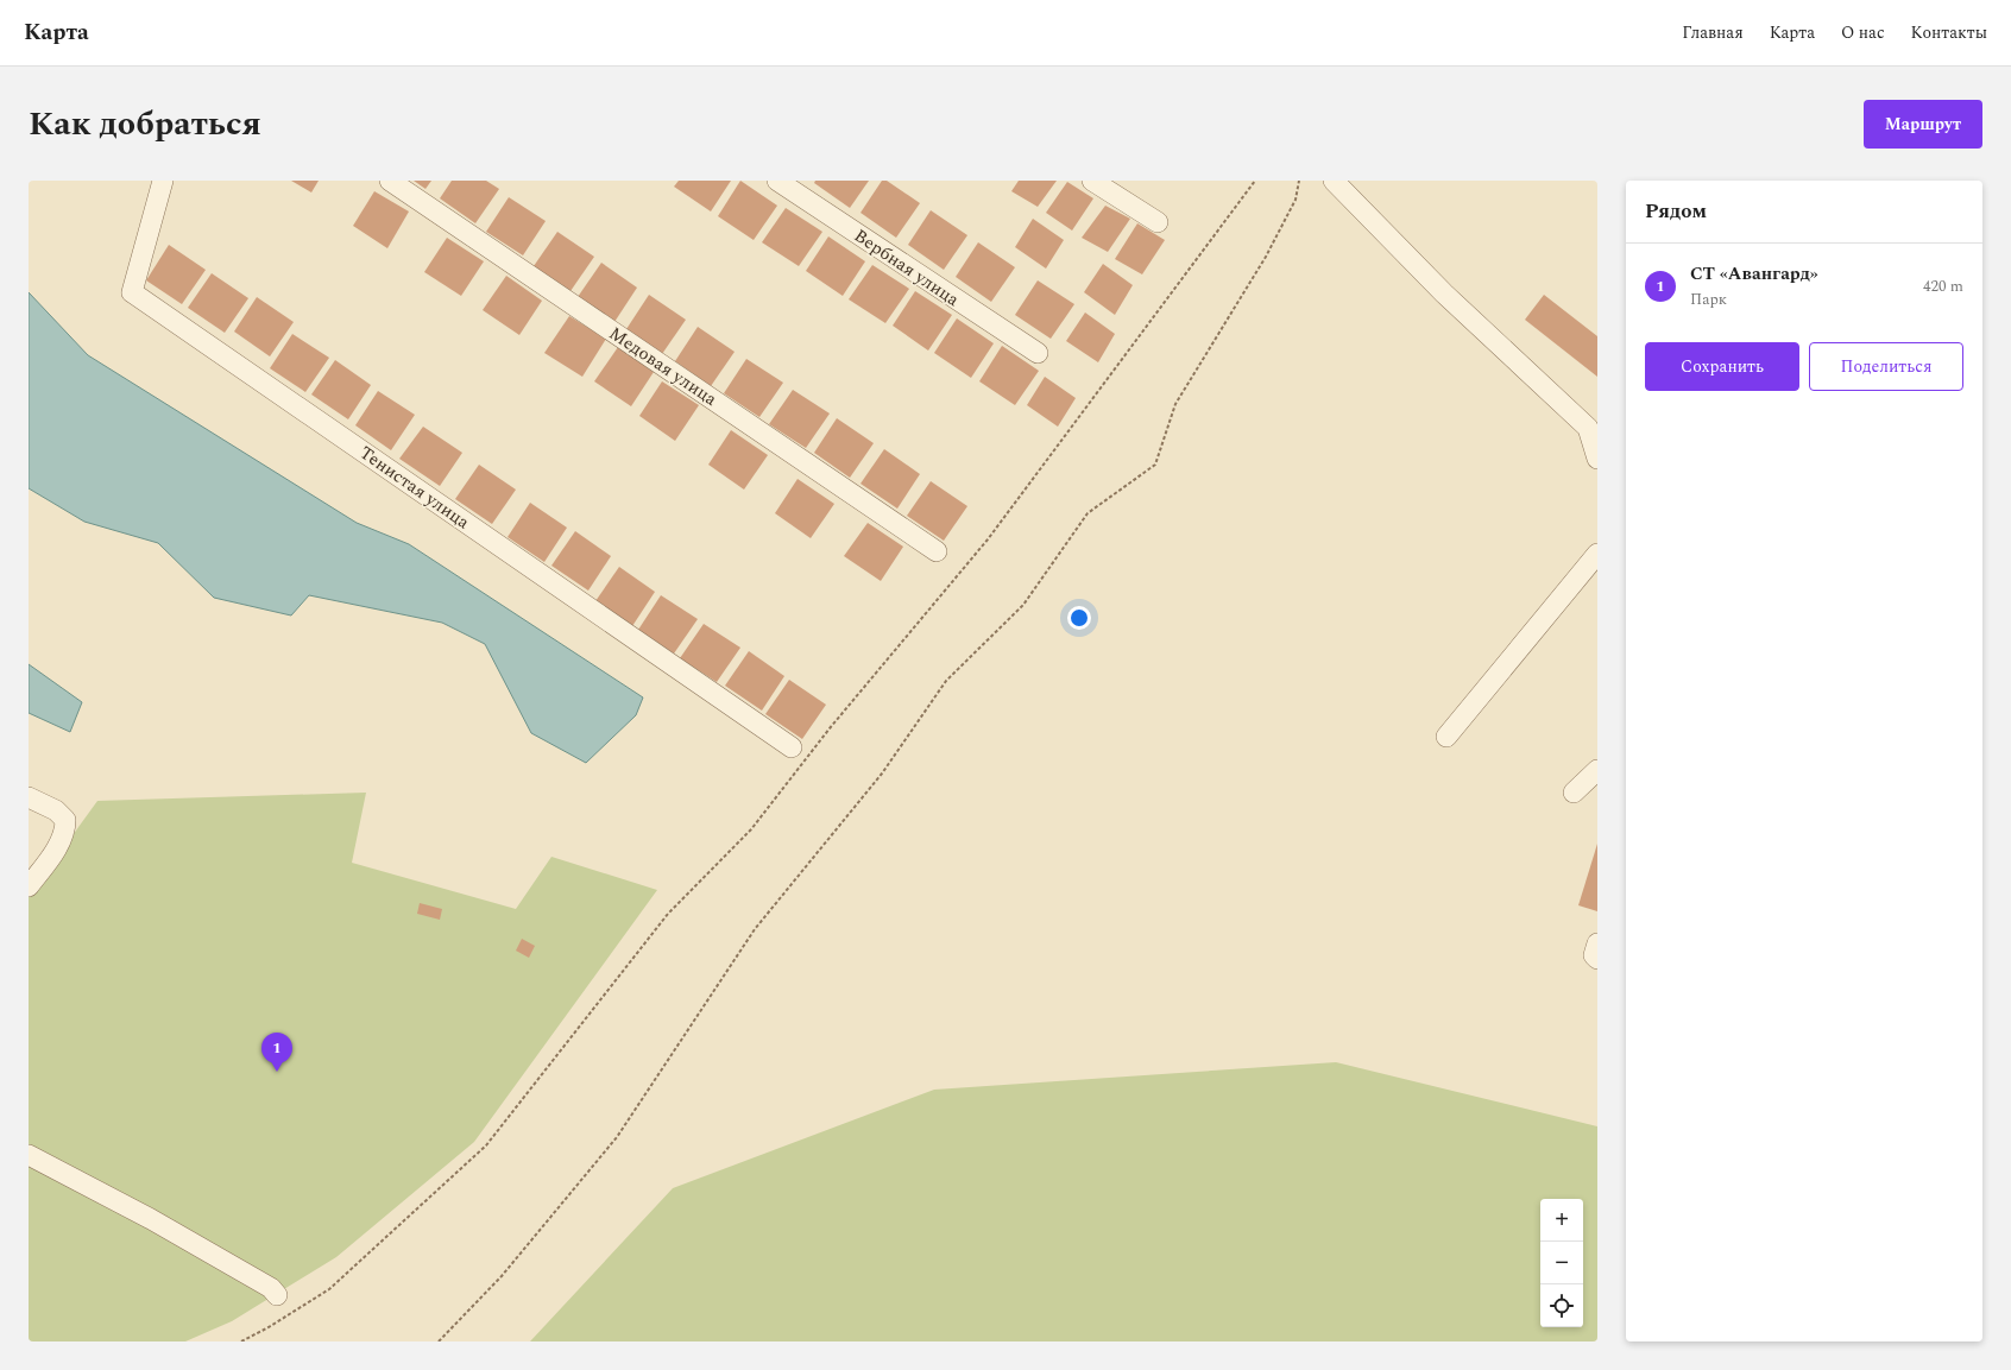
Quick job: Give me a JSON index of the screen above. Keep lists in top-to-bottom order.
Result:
{
  "streets": {
    "street": ["Вербная улица", "Медовая улица", "Тенистая улица"]
  },
  "page": {
    "header": "Карта",
    "nav": [
      "Главная",
      "Карта",
      "О нас",
      "Контакты"
    ],
    "title": "Как добраться",
    "buttons": [
      "Маршрут",
      ["Сохранить", "Поделиться"]
    ],
    "heading": "Рядом",
    "list": [
      {
        "mark": "1",
        "name": "СТ «Авангард»",
        "note": "Парк",
        "value": "420 m"
      }
    ],
    "pins": "1",
    "map_buttons": ["+", "−"]
  }
}
